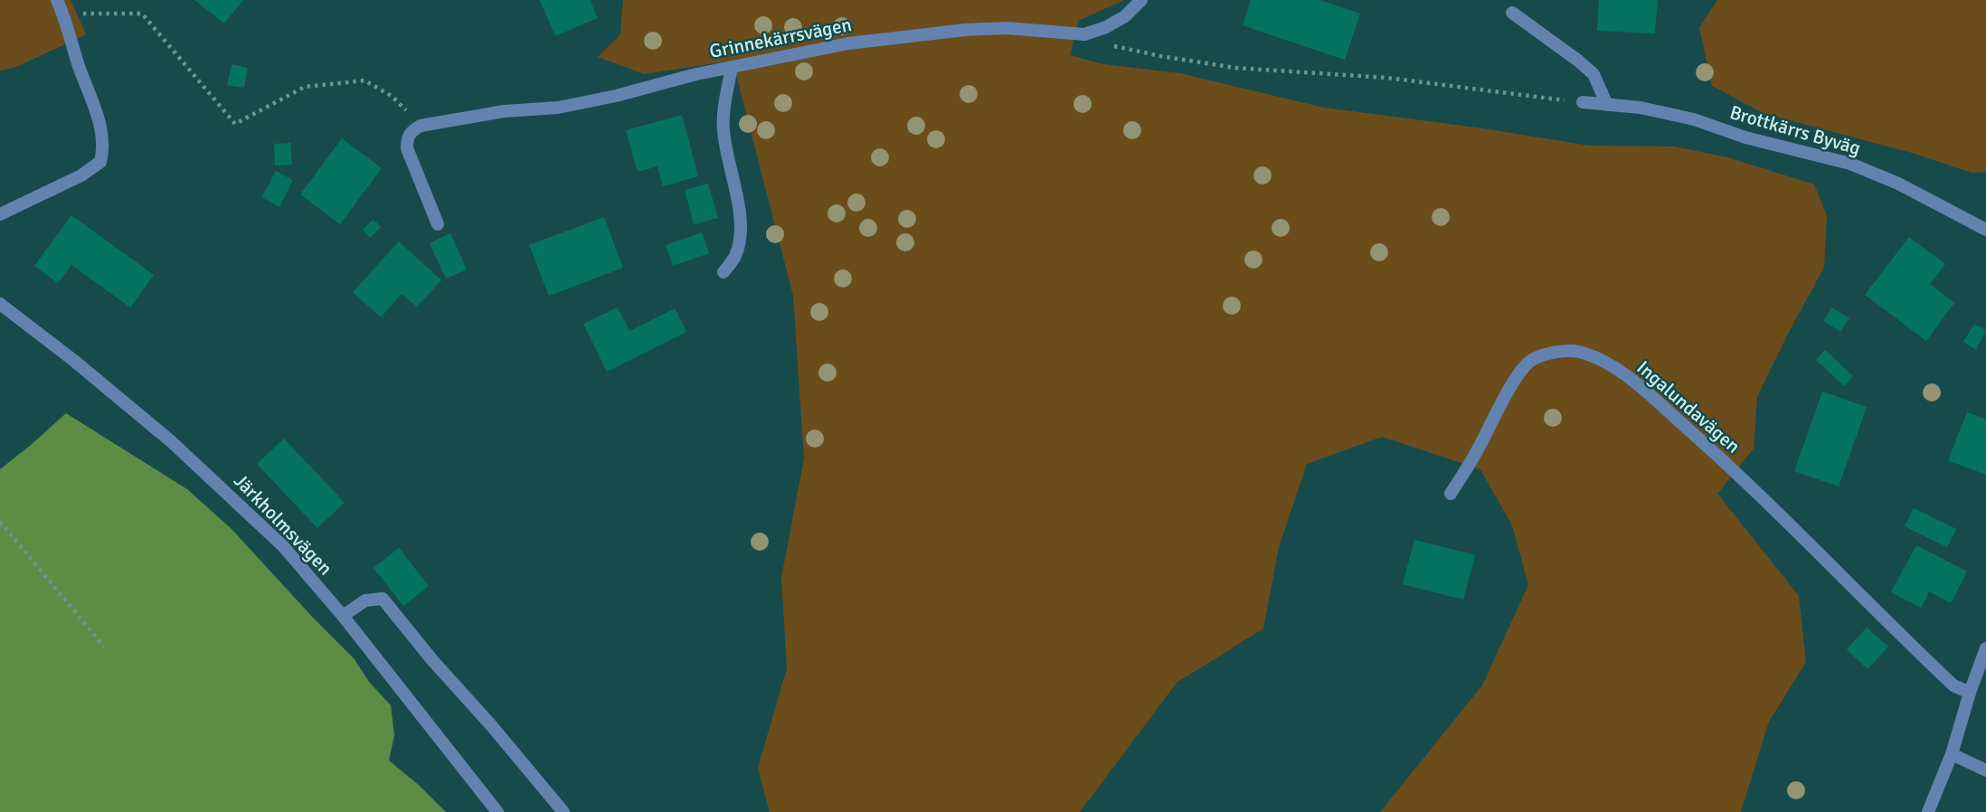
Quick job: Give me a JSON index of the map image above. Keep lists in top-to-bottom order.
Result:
{
  "streets": {
    "street": [
      "Grinnekärrsvägen",
      "Brottkärrs Byväg",
      "Ingalundavägen",
      "Järkholmsvägen"
    ]
  }
}
